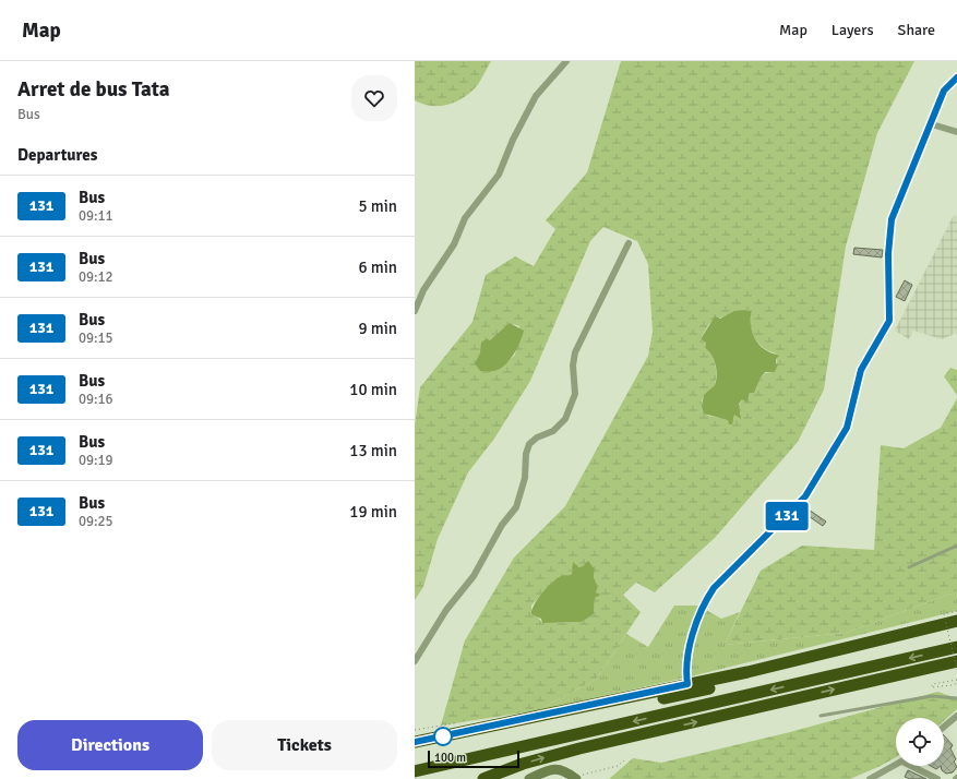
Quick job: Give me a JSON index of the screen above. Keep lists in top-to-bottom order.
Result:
{
  "lines": ["bus line 131"],
  "scale_bar": "100 m",
  "page": {
    "header": "Map",
    "nav": ["Map", "Layers", "Share"],
    "heading": [
      ["Arret de bus Tata", "Bus"],
      "Departures"
    ],
    "on_map": "131",
    "list": [
      {
        "mark": "131",
        "name": "Bus",
        "note": "09:11",
        "value": "5 min"
      },
      {
        "mark": "131",
        "name": "Bus",
        "note": "09:12",
        "value": "6 min"
      },
      {
        "mark": "131",
        "name": "Bus",
        "note": "09:15",
        "value": "9 min"
      },
      {
        "mark": "131",
        "name": "Bus",
        "note": "09:16",
        "value": "10 min"
      },
      {
        "mark": "131",
        "name": "Bus",
        "note": "09:19",
        "value": "13 min"
      },
      {
        "mark": "131",
        "name": "Bus",
        "note": "09:25",
        "value": "19 min"
      }
    ],
    "buttons": ["Directions", "Tickets"],
    "scale": "100 m"
  }
}
